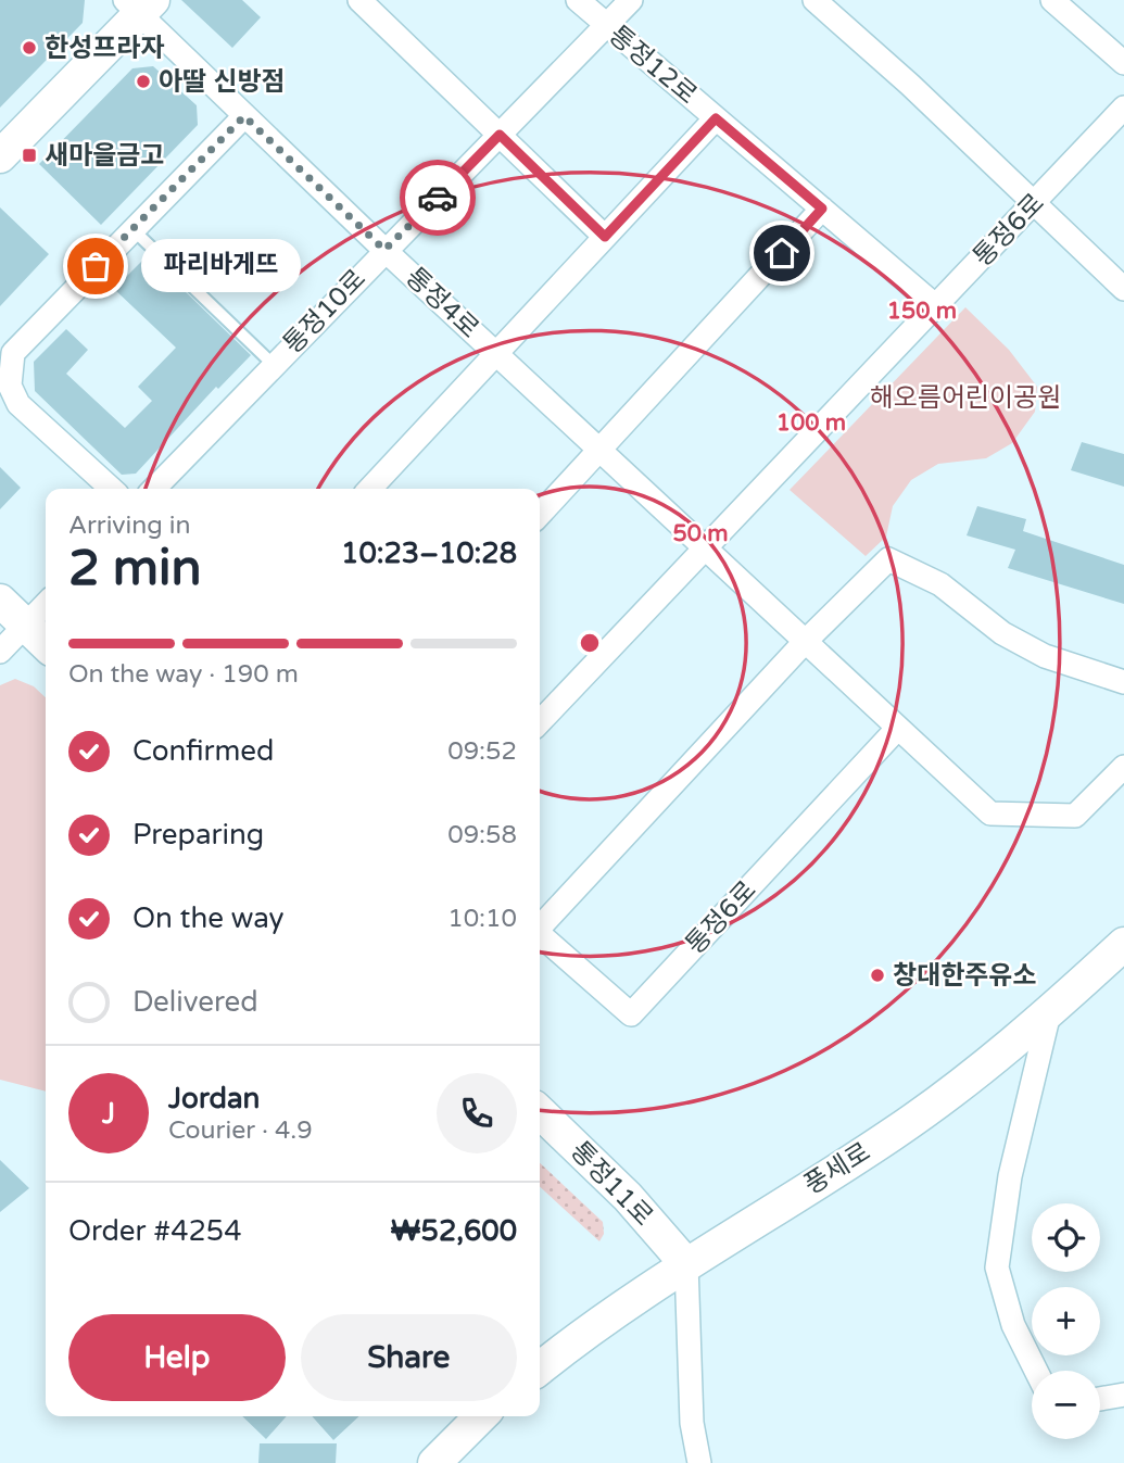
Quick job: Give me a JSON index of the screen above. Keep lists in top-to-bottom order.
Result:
{
  "streets": {
    "street": [
      "통정12로",
      "통정6로",
      "통정4로",
      "통정10로",
      "풍세로",
      "통정11로"
    ]
  },
  "crossings": [
    ["통정12로", "통정6로"],
    ["통정12로", "통정4로"],
    ["통정12로", "통정10로"],
    ["통정6로", "통정4로"],
    ["통정4로", "통정10로"],
    ["풍세로", "통정11로"]
  ],
  "parks": ["해오름어린이공원"],
  "places": {
    "other": [
      "한성프라자",
      "아딸 신방점",
      "파리바게뜨",
      "창대한주유소"
    ],
    "transit": ["새마을금고"]
  },
  "page": {
    "bubble": "파리바게뜨",
    "heading": ["2 min", "Arriving in", "10:23–10:28"],
    "panel": [
      "Jordan",
      "Courier · 4.9",
      "Order #4254",
      "₩52,600"
    ],
    "bar": "On the way · 190 m",
    "list": [
      ["Confirmed", "09:52"],
      ["Preparing", "09:58"],
      ["On the way", "10:10"],
      "Delivered"
    ],
    "round": "J",
    "map_buttons": ["+", "−"],
    "buttons": ["Help", "Share"]
  },
  "rings": ["150 m", "100 m", "50 m"]
}
